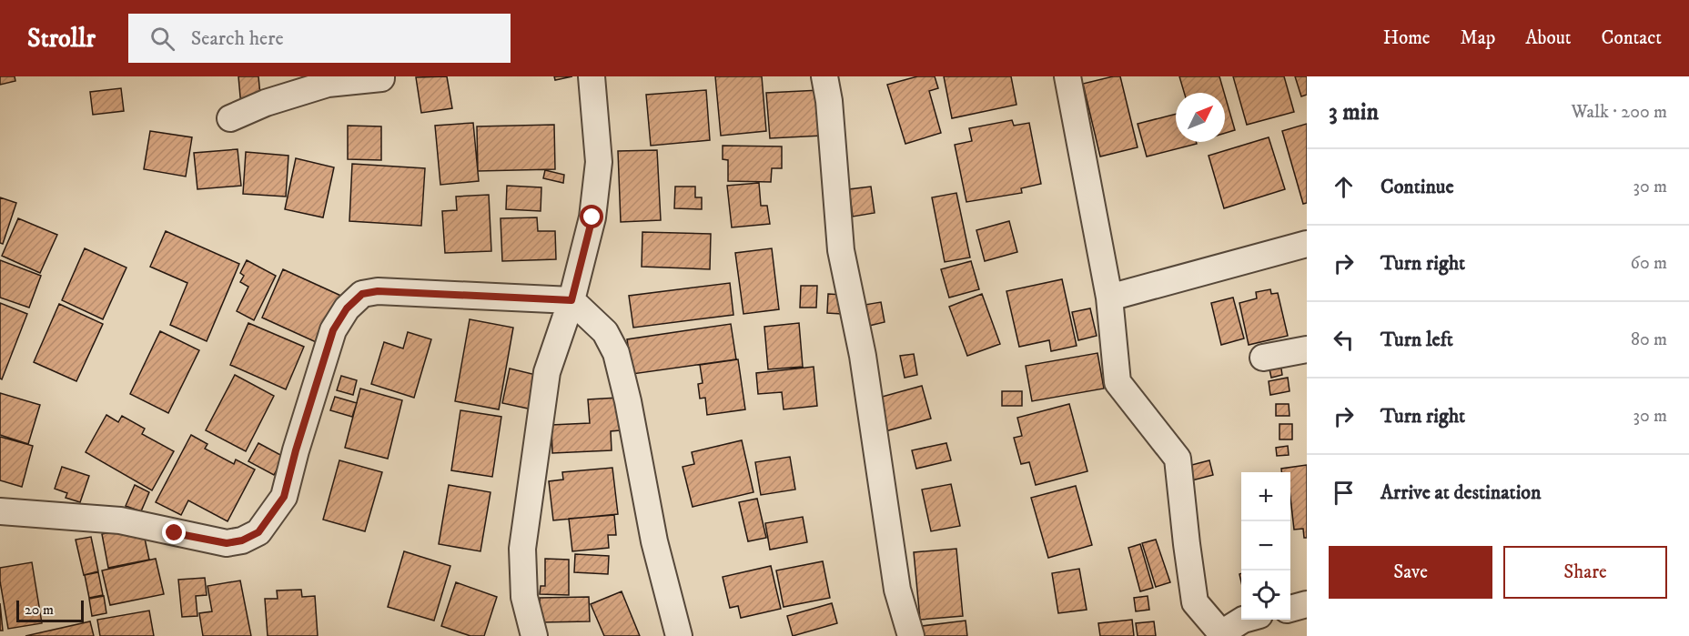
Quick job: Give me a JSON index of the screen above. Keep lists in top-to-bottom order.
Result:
{
  "scale_bar": "20 m",
  "north": "top right",
  "page": {
    "header": "Strollr",
    "search": "Search here",
    "nav": [
      "Home",
      "Map",
      "About",
      "Contact"
    ],
    "heading": ["3 min", "Walk · 200 m"],
    "list": [
      ["Continue", "30 m"],
      ["Turn right", "60 m"],
      ["Turn left", "80 m"],
      ["Turn right", "30 m"],
      "Arrive at destination"
    ],
    "map_buttons": ["+", "−"],
    "buttons": ["Save", "Share"],
    "scale": "20 m"
  }
}
